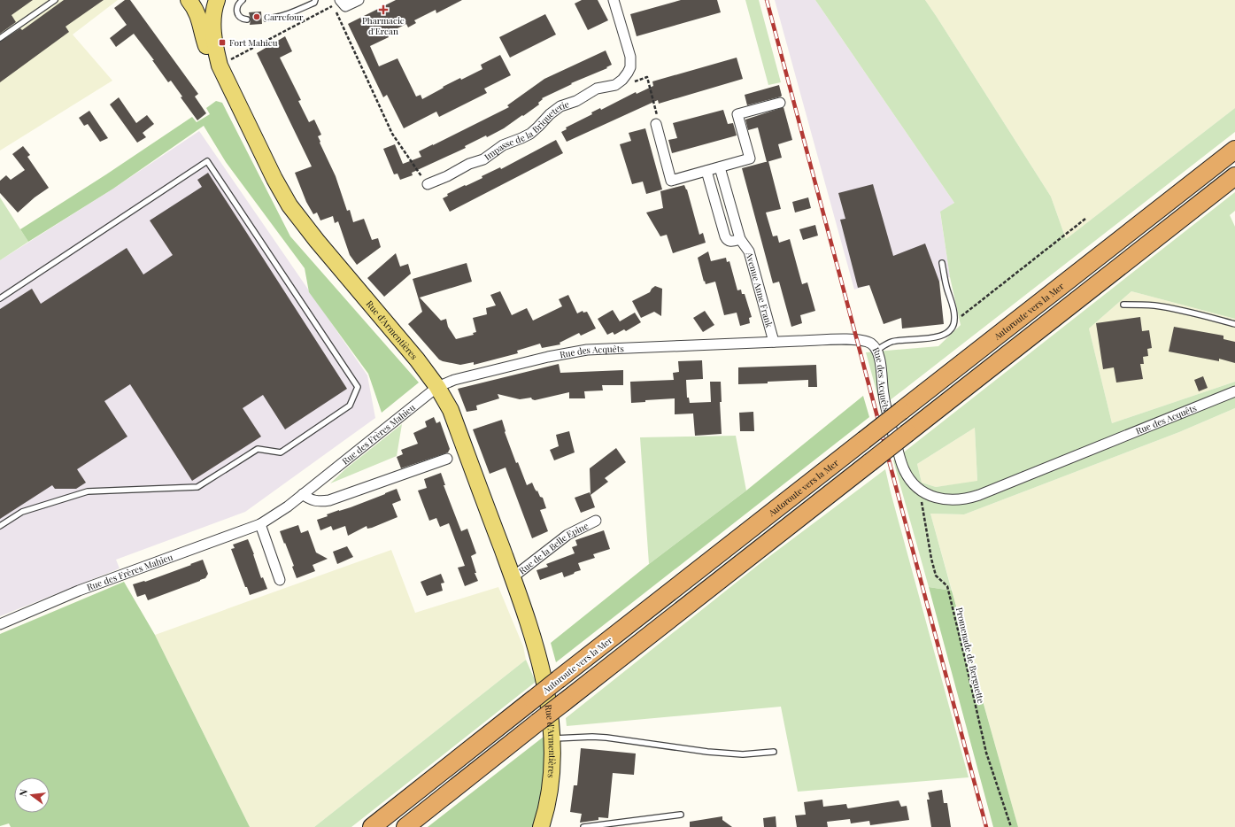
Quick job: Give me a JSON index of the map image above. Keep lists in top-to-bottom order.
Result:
{
  "streets": {
    "highway": ["Autoroute vers la Mer"],
    "main road": ["Rue d'Armentières"],
    "street": [
      "Impasse de la Briqueterie",
      "Avenue Anne Frank",
      "Rue des Acquêts",
      "Rue des Frères Mahieu",
      "Rue de la Belle Epine"
    ],
    "path": ["Promenade de Berguette"]
  },
  "crossings": [
    ["Avenue Anne Frank", "Rue des Acquêts"],
    ["Rue d'Armentières", "Rue des Acquêts"],
    ["Rue d'Armentières", "Rue des Frères Mahieu"],
    ["Rue d'Armentières", "Rue de la Belle Epine"],
    ["Rue des Acquêts", "Rue des Frères Mahieu"],
    ["Rue des Acquêts", "Promenade de Berguette"]
  ],
  "places": {
    "health": ["Pharmacie d'Ercan"],
    "other": ["Carrefour"],
    "transit": ["Fort Mahieu"]
  },
  "north": "left"
}
